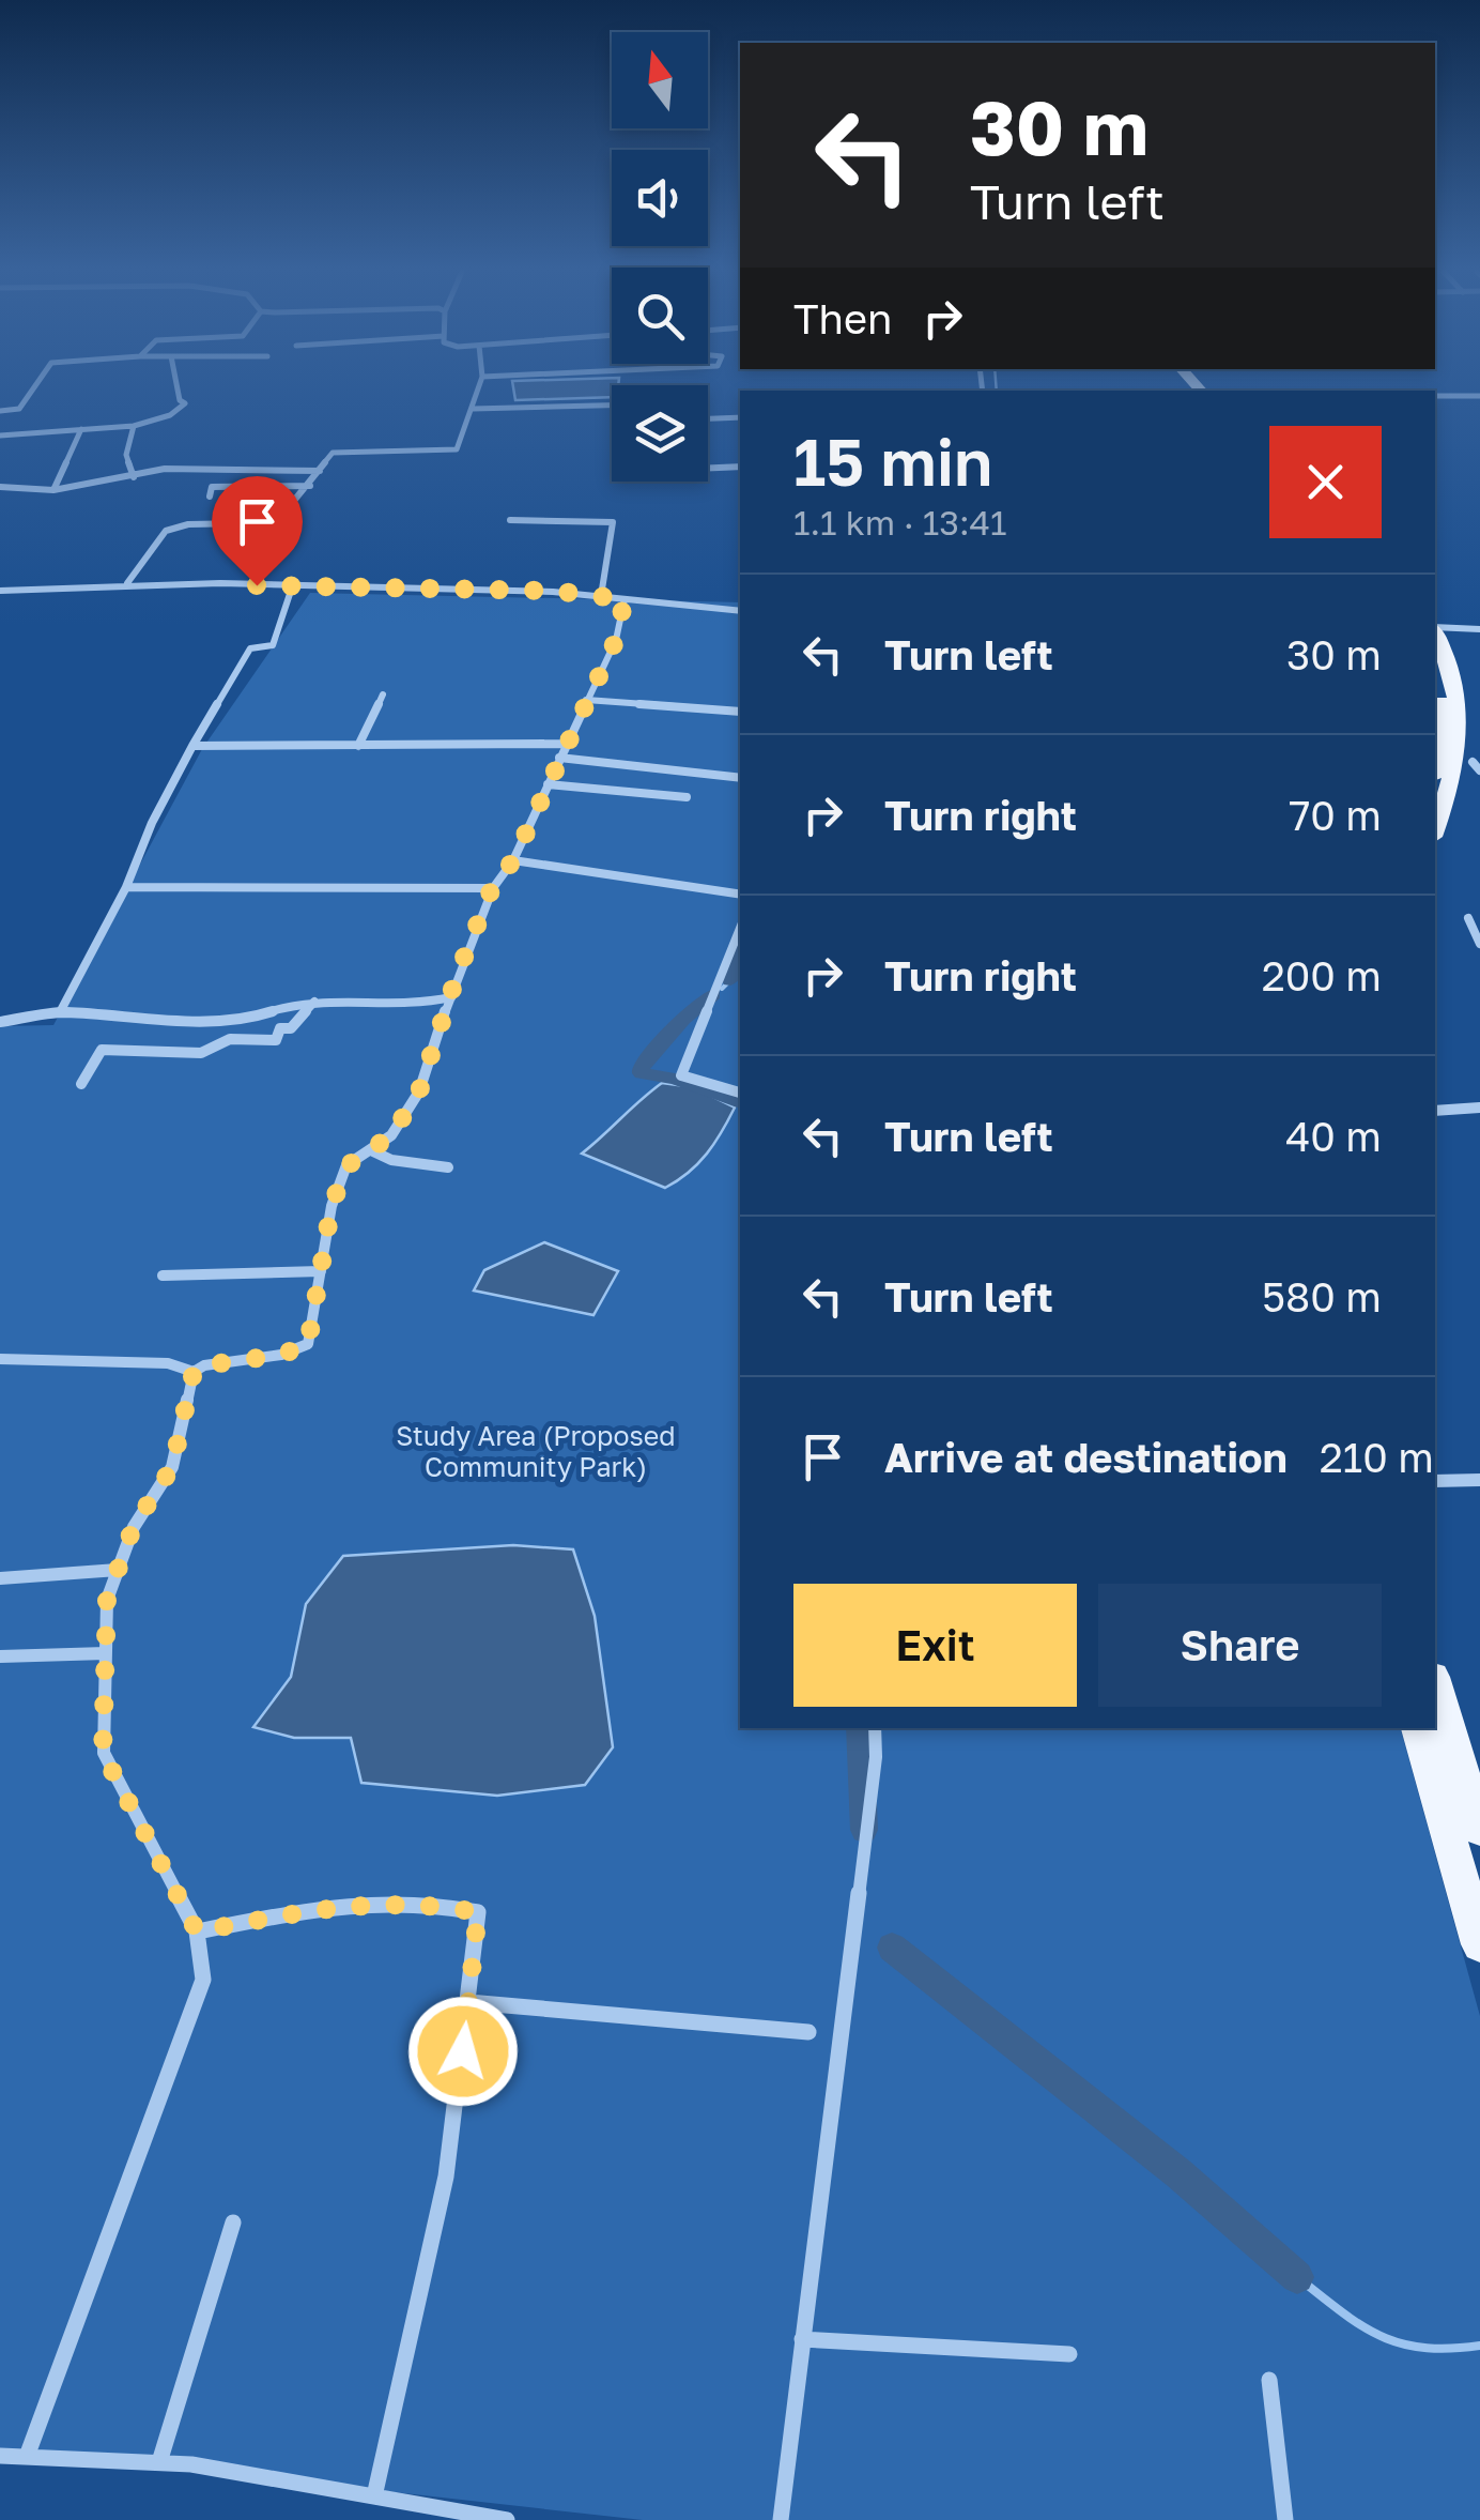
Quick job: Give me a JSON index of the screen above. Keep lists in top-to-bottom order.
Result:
{
  "parks": ["Study Area (Proposed Community Park)"],
  "north": "top",
  "page": {
    "turn": ["30 m", "Turn left"],
    "then": "Then",
    "heading": ["15 min", "1.1 km · 13:41"],
    "list": [
      {
        "name": "Turn left",
        "value": "30 m"
      },
      {
        "name": "Turn right",
        "value": "70 m"
      },
      {
        "name": "Turn right",
        "value": "200 m"
      },
      {
        "name": "Turn left",
        "value": "40 m"
      },
      {
        "name": "Turn left",
        "value": "580 m"
      },
      {
        "name": "Arrive at destination",
        "value": "210 m"
      }
    ],
    "buttons": ["Exit", "Share"]
  }
}
